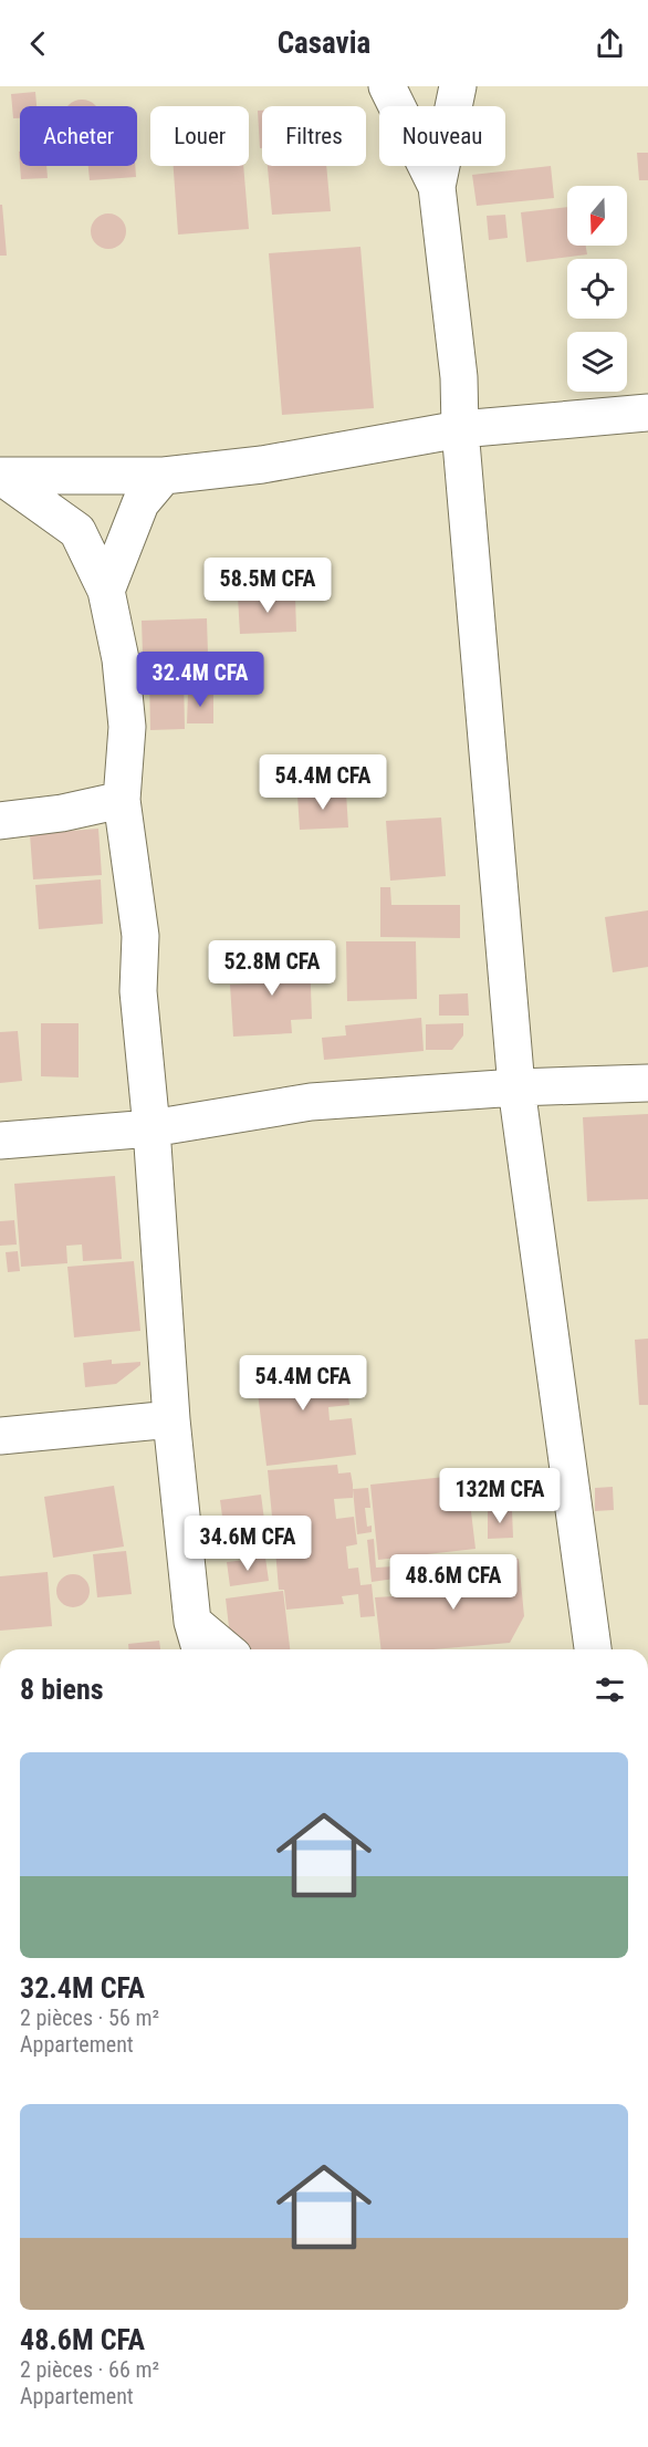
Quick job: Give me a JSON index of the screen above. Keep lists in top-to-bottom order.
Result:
{
  "north": "bottom",
  "page": {
    "header": "Casavia",
    "chip": [
      "Acheter",
      "Louer",
      "Filtres",
      "Nouveau"
    ],
    "price": [
      "58.5M CFA",
      "32.4M CFA",
      "54.4M CFA",
      "52.8M CFA",
      "54.4M CFA",
      "132M CFA",
      "34.6M CFA",
      "48.6M CFA"
    ],
    "heading": "8 biens",
    "list": [
      {
        "name": "32.4M CFA",
        "note": "2 pièces · 56 m² · Appartement"
      },
      {
        "name": "48.6M CFA",
        "note": "2 pièces · 66 m² · Appartement"
      }
    ]
  }
}
